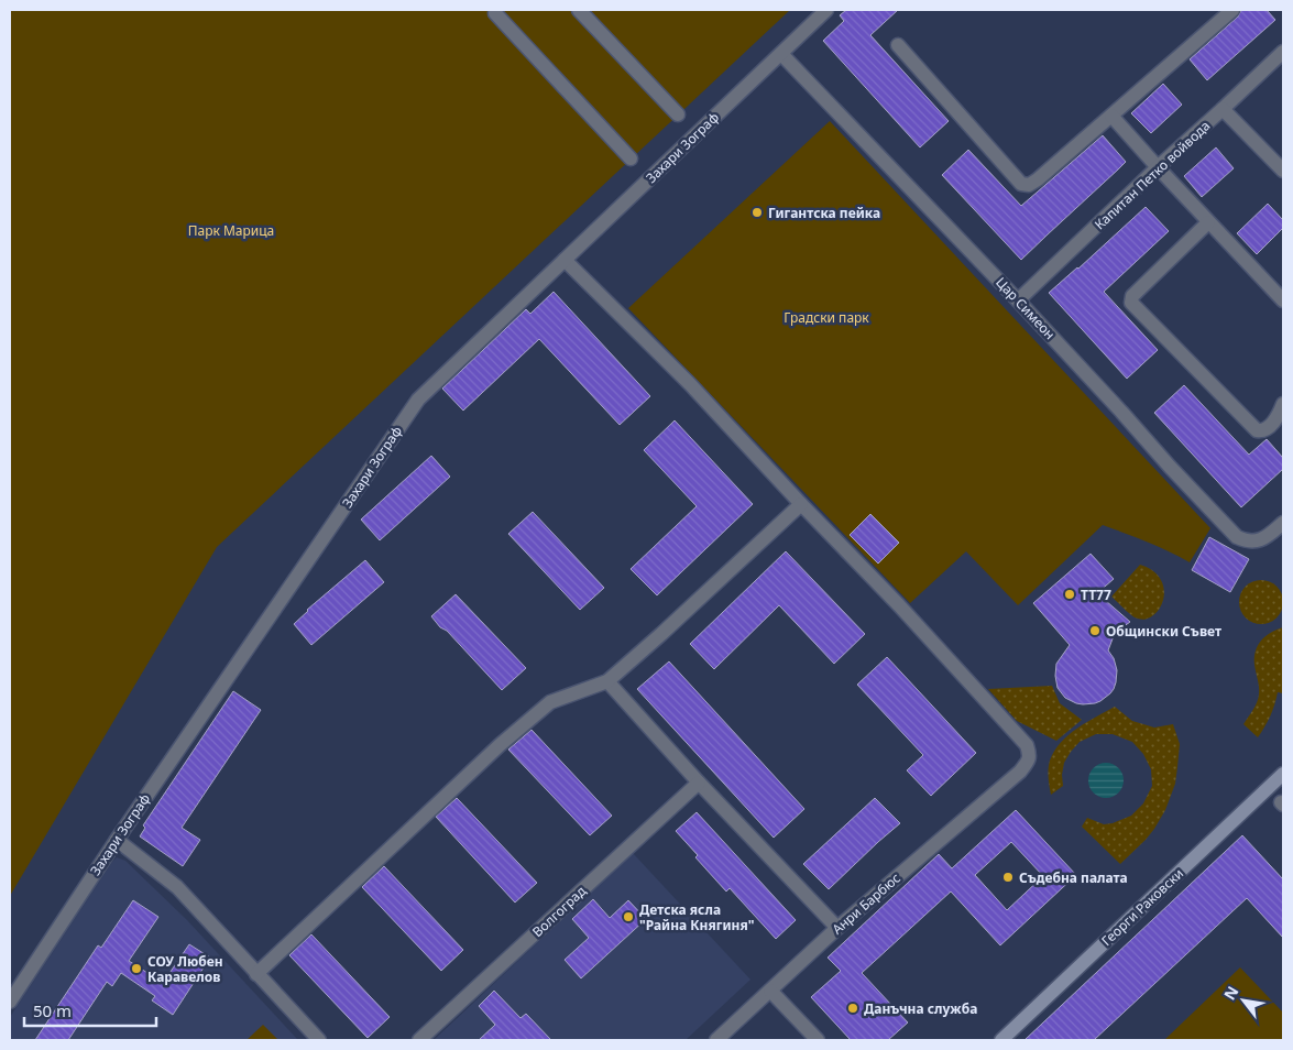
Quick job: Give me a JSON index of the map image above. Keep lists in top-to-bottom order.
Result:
{
  "streets": {
    "street": [
      "Захари Зограф",
      "Капитан Петко войвода",
      "Цар Симеон",
      "Анри Барбюс",
      "Георги Раковски",
      "Волгоград"
    ]
  },
  "crossings": [
    ["Захари Зограф", "Цар Симеон"],
    ["Капитан Петко войвода", "Цар Симеон"]
  ],
  "parks": ["Парк Марица", "Градски парк"],
  "places": [
    "Гигантска пейка",
    "TT77",
    "Общински Съвет",
    "Съдебна палата",
    "Детска ясла \"Райна Княгиня\"",
    "СОУ Любен Каравелов",
    "Данъчна служба"
  ],
  "scale_bar": "50 m",
  "north": "top left"
}
